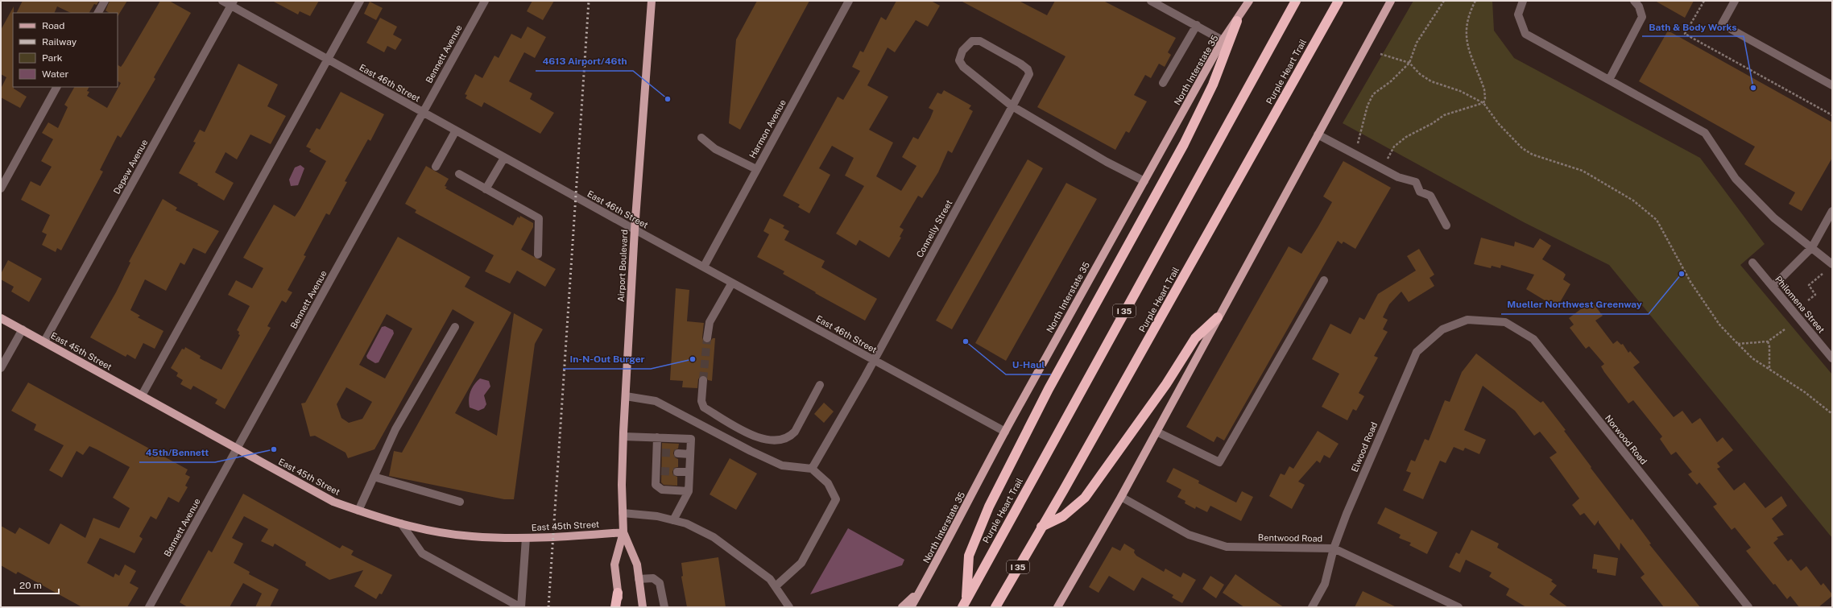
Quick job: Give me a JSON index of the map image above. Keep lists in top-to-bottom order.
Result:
{
  "streets": {
    "highway": ["Purple Heart Trail", "I 35"],
    "main road": ["North Interstate 35", "Airport Boulevard", "East 45th Street"],
    "street": [
      "Bennett Avenue",
      "East 46th Street",
      "Harmon Avenue",
      "Depew Avenue",
      "Connelly Street",
      "Philomena Street",
      "Norwood Road",
      "Elwood Road",
      "Bentwood Road"
    ]
  },
  "crossings": [
    ["Bennett Avenue", "East 46th Street"],
    ["Bennett Avenue", "East 45th Street"],
    ["North Interstate 35", "East 46th Street"],
    ["East 46th Street", "Harmon Avenue"],
    ["East 46th Street", "Depew Avenue"],
    ["East 46th Street", "Connelly Street"],
    ["East 46th Street", "Airport Boulevard"],
    ["Depew Avenue", "East 45th Street"],
    ["Airport Boulevard", "East 45th Street"],
    ["Norwood Road", "Elwood Road"],
    ["Elwood Road", "Bentwood Road"]
  ],
  "places": [
    "Bath & Body Works",
    "4613 Airport/46th",
    "Mueller Northwest Greenway",
    "U-Haul",
    "In-N-Out Burger",
    "45th/Bennett"
  ],
  "legend": [
    "Road",
    "Railway",
    "Park",
    "Water"
  ],
  "scale_bar": "20 m"
}
